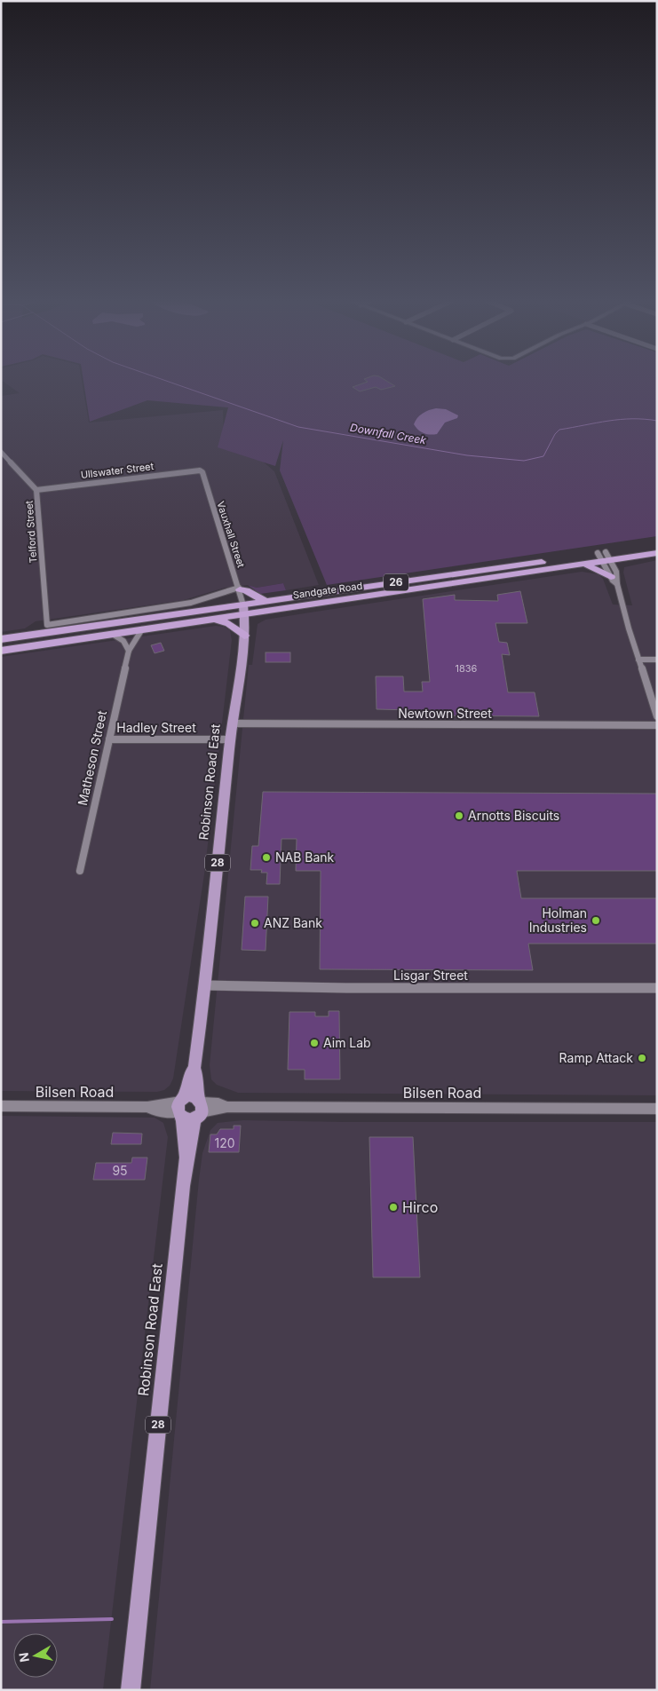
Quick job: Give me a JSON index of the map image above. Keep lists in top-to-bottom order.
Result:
{
  "streets": {
    "highway": ["26", "Sandgate Road"],
    "main road": ["Robinson Road East", "28"],
    "street": [
      "Ullswater Street",
      "Telford Street",
      "Vauxhall Street",
      "Newtown Street",
      "Hadley Street",
      "Matheson Street",
      "Lisgar Street",
      "Bilsen Road"
    ]
  },
  "crossings": [
    ["Ullswater Street", "Telford Street"],
    ["Ullswater Street", "Vauxhall Street"],
    ["Vauxhall Street", "Sandgate Road"],
    ["Vauxhall Street", "Robinson Road East"],
    ["Sandgate Road", "Matheson Street"],
    ["Sandgate Road", "Robinson Road East"],
    ["Newtown Street", "Robinson Road East"],
    ["Hadley Street", "Matheson Street"],
    ["Hadley Street", "Robinson Road East"],
    ["Robinson Road East", "Lisgar Street"],
    ["Robinson Road East", "Bilsen Road"]
  ],
  "water": ["Downfall Creek"],
  "places": [
    "Arnotts Biscuits",
    "NAB Bank",
    "Holman Industries",
    "ANZ Bank",
    "Aim Lab",
    "Ramp Attack",
    "Hirco"
  ],
  "house_numbers": ["1836", "120", "95"],
  "north": "left"
}
